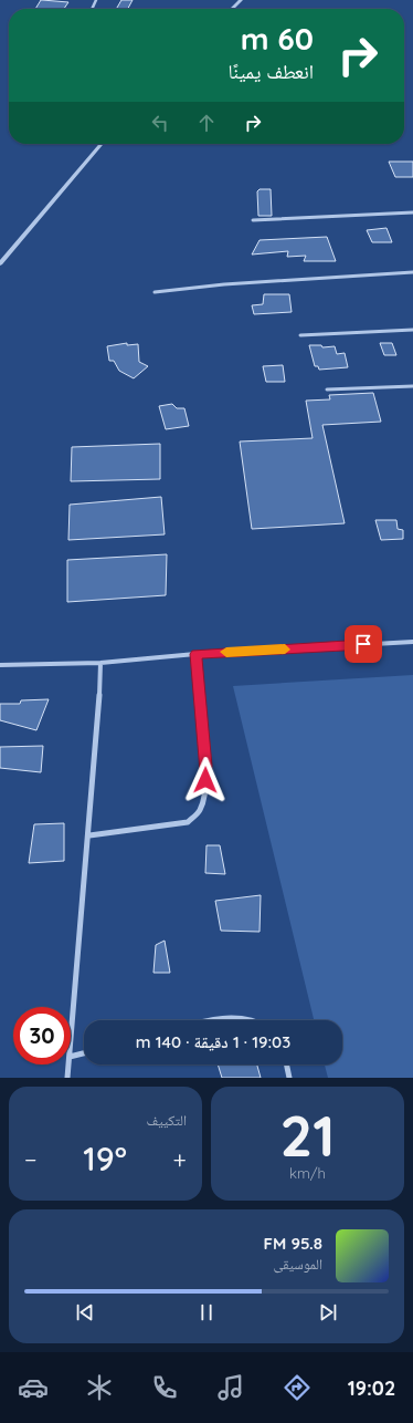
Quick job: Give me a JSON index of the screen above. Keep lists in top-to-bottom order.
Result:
{
  "page": {
    "turn": ["60 m", "انعطف يمينًا"],
    "limit": "30",
    "trip": "19:03 · 1 دقيقة · 140 m",
    "tile": [
      ["21", "km/h"],
      "التكييف"
    ],
    "heat": ["−", "19°", "+"],
    "song": ["95.8 FM", "الموسيقى"],
    "tabs": "19:02"
  }
}
